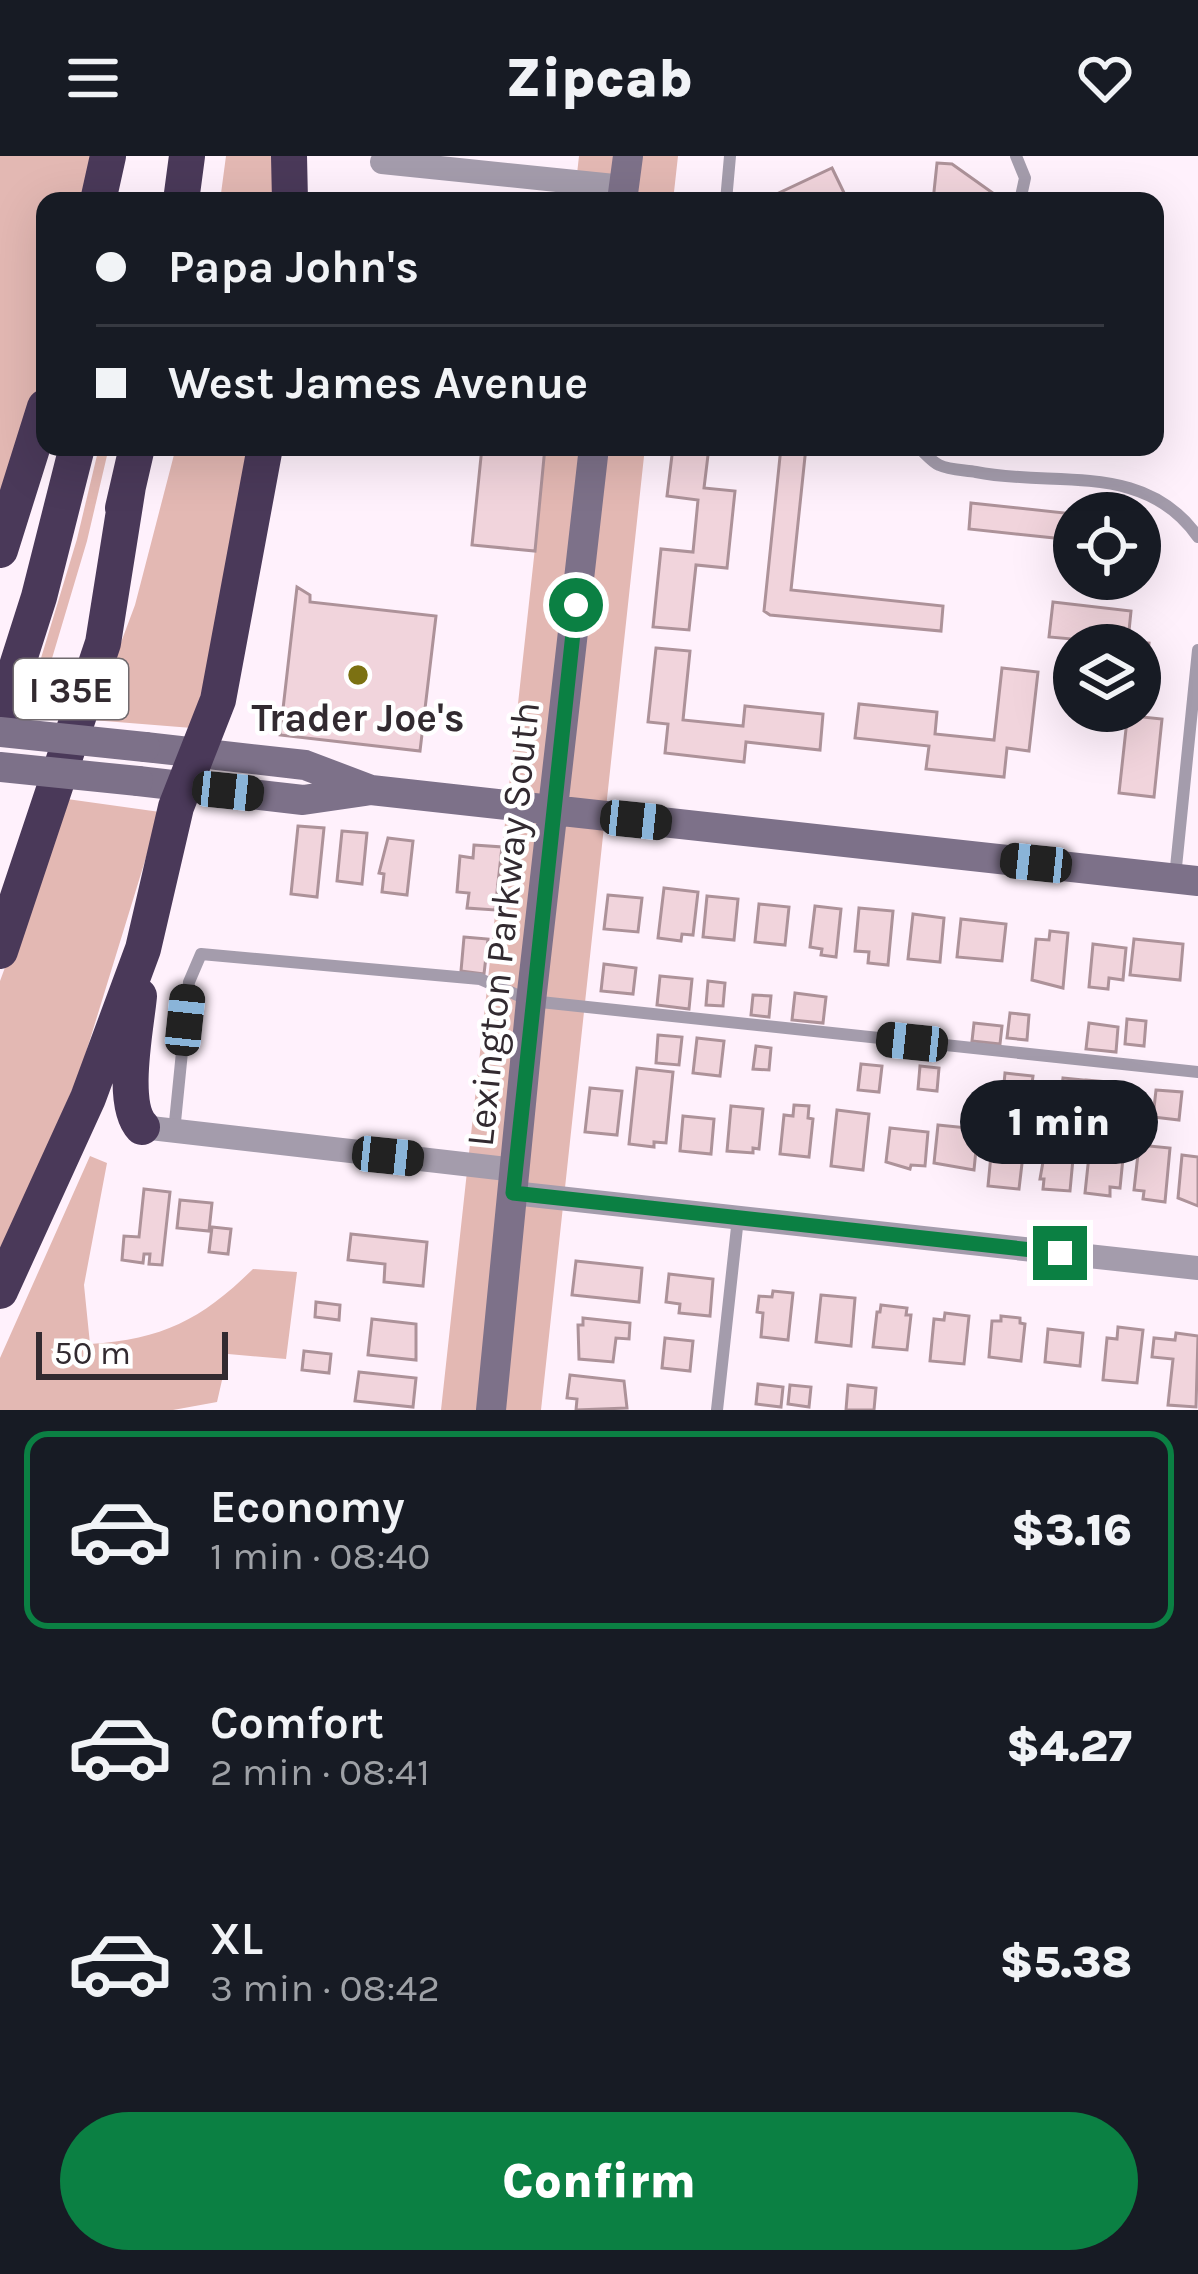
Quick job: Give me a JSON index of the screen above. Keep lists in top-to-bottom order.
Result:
{
  "streets": {
    "highway": ["I 35E"],
    "main road": ["Lexington Parkway South"]
  },
  "places": ["Trader Joe's"],
  "scale_bar": "50 m",
  "page": {
    "header": "Zipcab",
    "banner": ["Papa John's", "West James Avenue"],
    "bubble": "1 min",
    "scale": "50 m",
    "list": [
      {
        "name": "Economy",
        "note": "1 min · 08:40",
        "value": "$3.16"
      },
      {
        "name": "Comfort",
        "note": "2 min · 08:41",
        "value": "$4.27"
      },
      {
        "name": "XL",
        "note": "3 min · 08:42",
        "value": "$5.38"
      }
    ],
    "buttons": "Confirm"
  }
}
